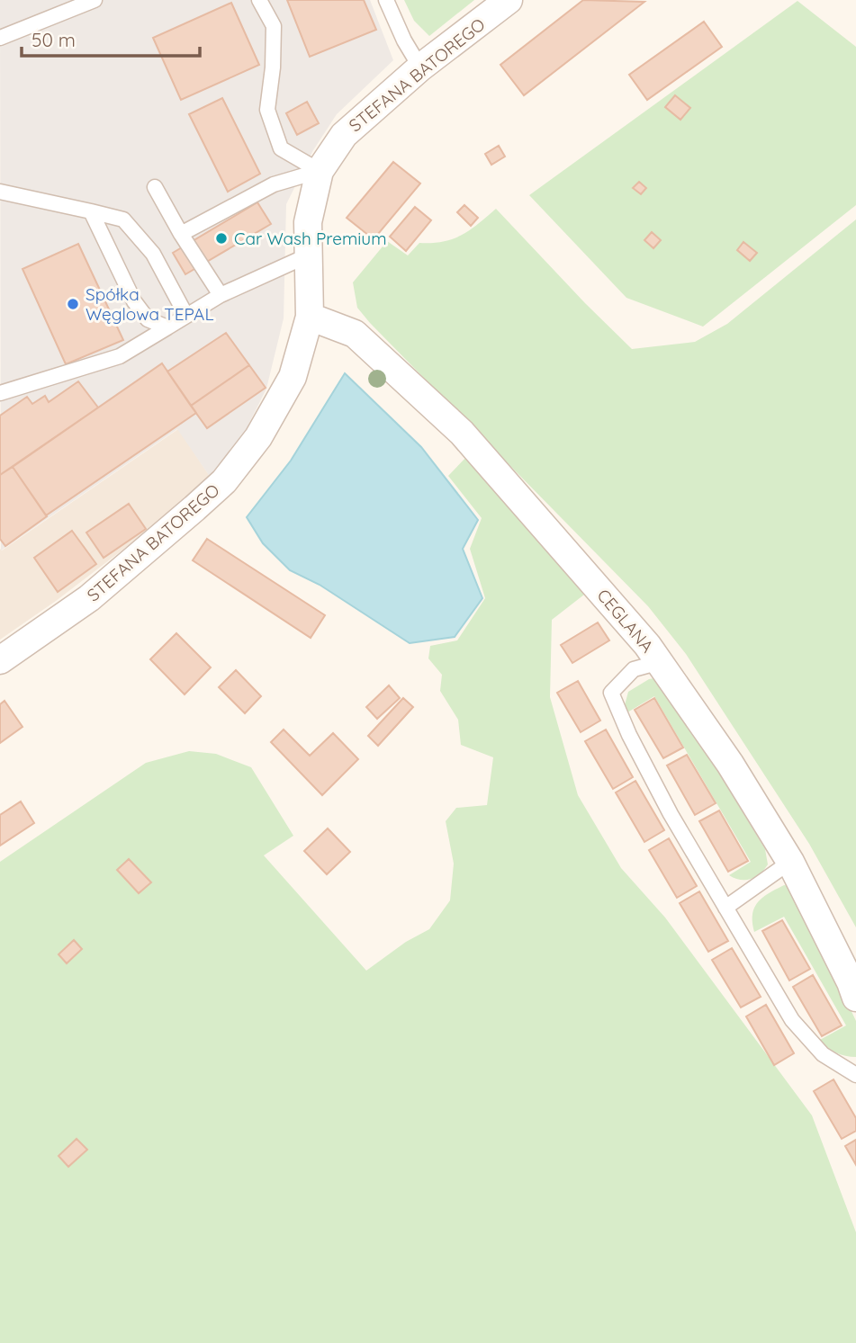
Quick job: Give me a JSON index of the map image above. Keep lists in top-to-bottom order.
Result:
{
  "streets": {
    "street": ["STEFANA BATOREGO", "CEGLANA"]
  },
  "crossings": [
    ["STEFANA BATOREGO", "CEGLANA"]
  ],
  "places": ["Car Wash Premium", "Spółka Węglowa TEPAL"],
  "scale_bar": "50 m"
}
